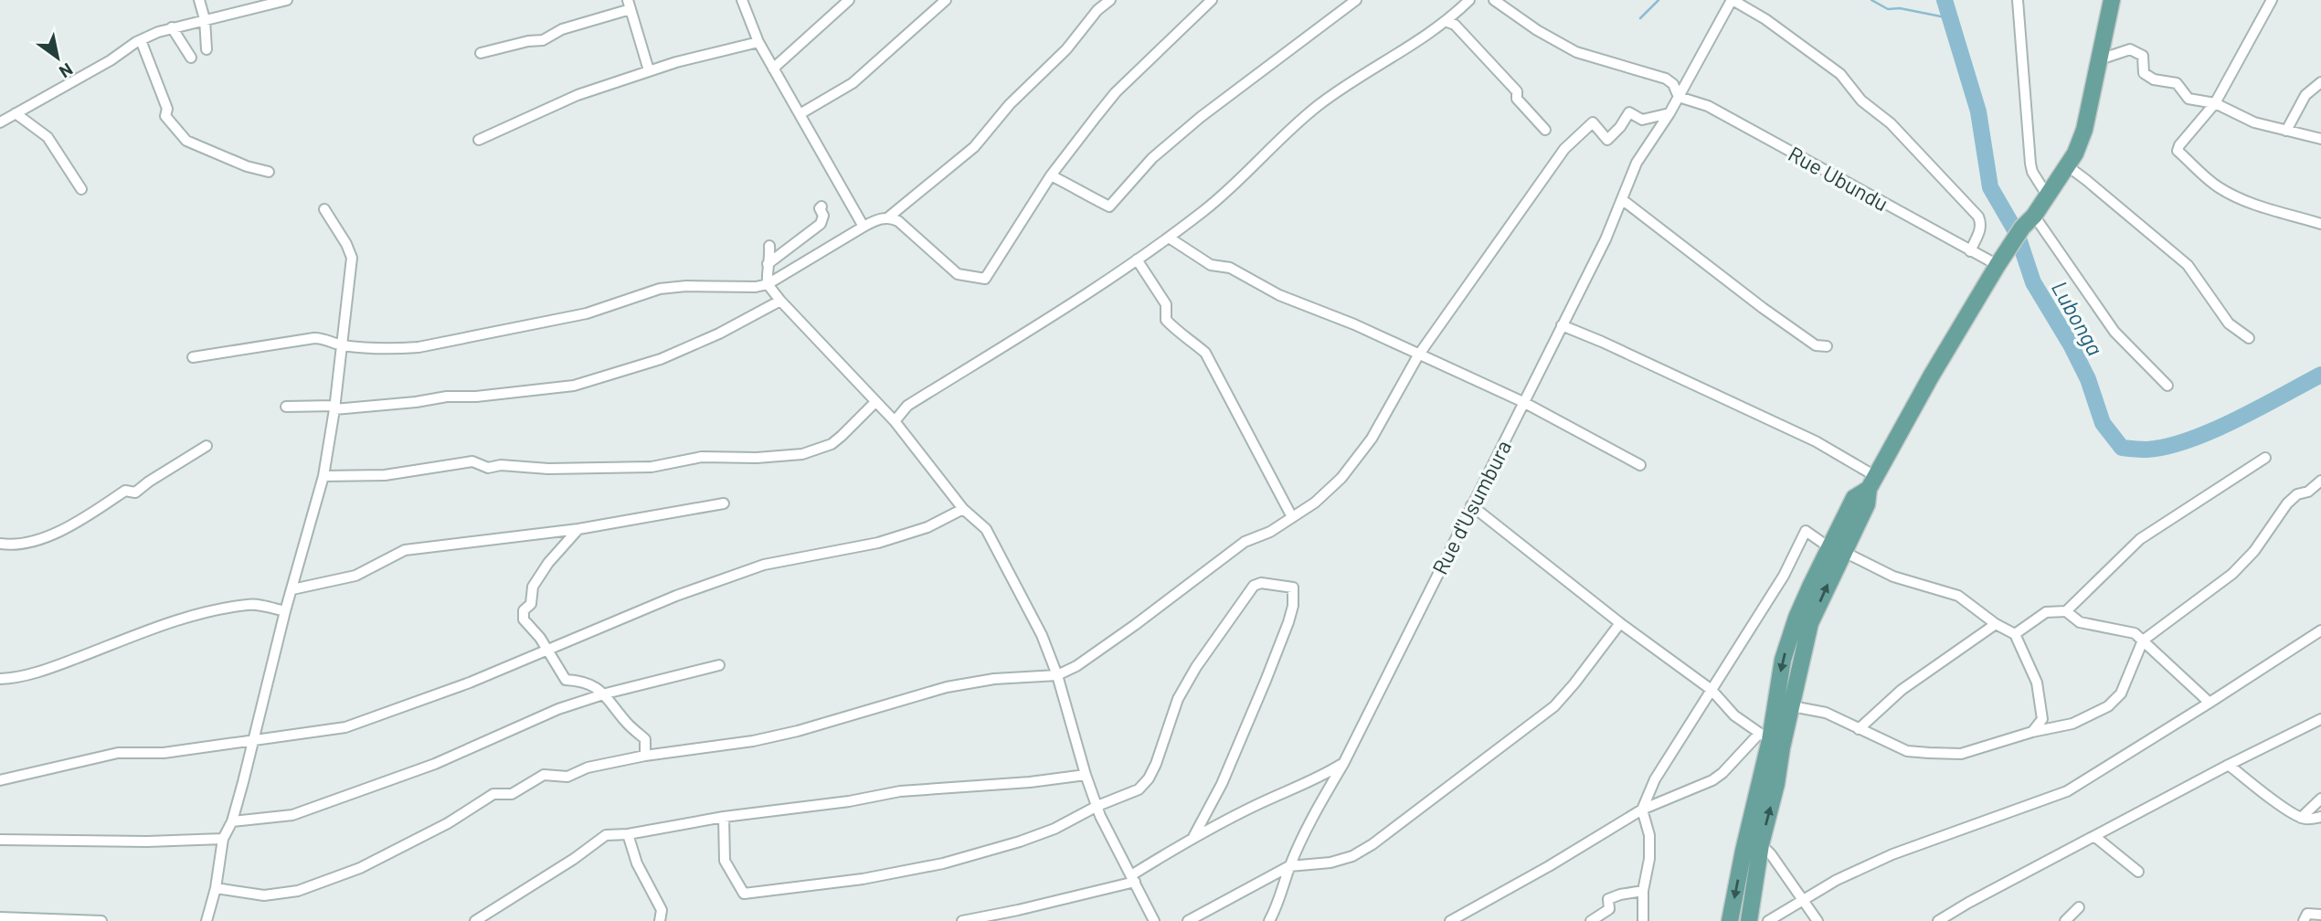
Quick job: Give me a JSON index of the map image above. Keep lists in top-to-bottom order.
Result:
{
  "streets": {
    "street": ["Rue Ubundu", "Rue d'Usumbura"]
  },
  "crossings": [
    ["Rue Ubundu", "Rue d'Usumbura"]
  ],
  "water": ["Lubonga"],
  "north": "bottom right"
}
